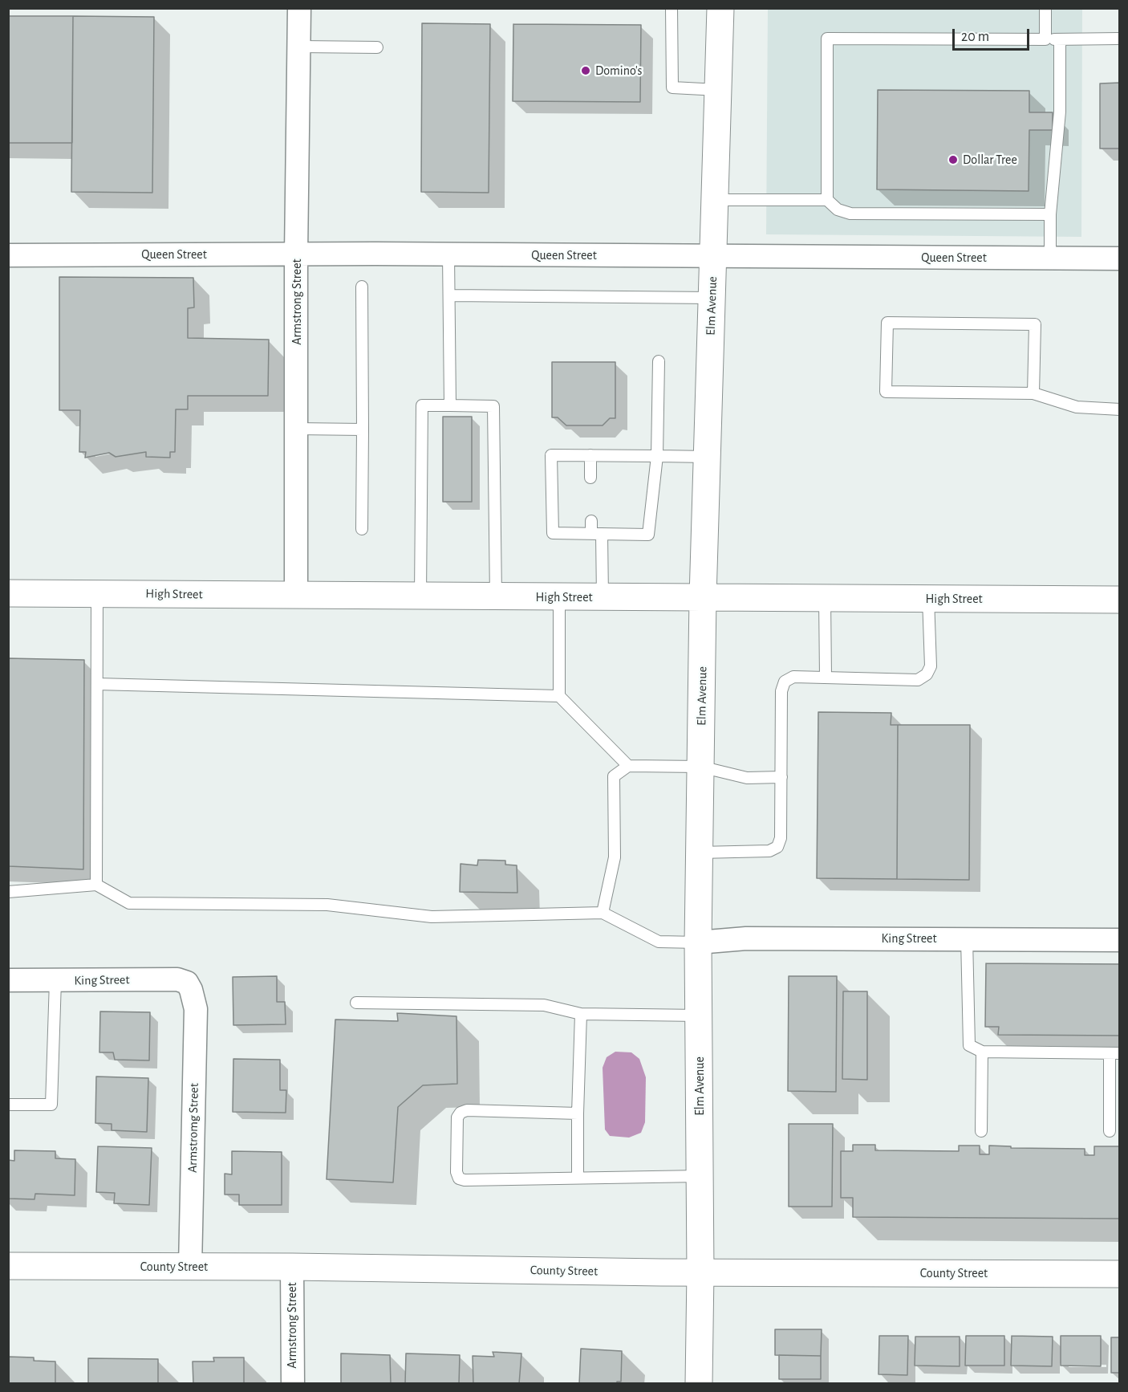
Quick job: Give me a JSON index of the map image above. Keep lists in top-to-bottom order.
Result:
{
  "streets": {
    "main road": ["Elm Avenue", "High Street", "County Street"],
    "street": [
      "Queen Street",
      "Armstrong Street",
      "King Street",
      "Armstromg Street"
    ]
  },
  "crossings": [
    ["Queen Street", "Armstrong Street"],
    ["Queen Street", "Elm Avenue"],
    ["Armstrong Street", "High Street"],
    ["Armstrong Street", "County Street"],
    ["Elm Avenue", "High Street"],
    ["Elm Avenue", "King Street"],
    ["Elm Avenue", "County Street"],
    ["King Street", "Armstromg Street"],
    ["Armstromg Street", "County Street"]
  ],
  "places": ["Domino's", "Dollar Tree"],
  "scale_bar": "20 m"
}
